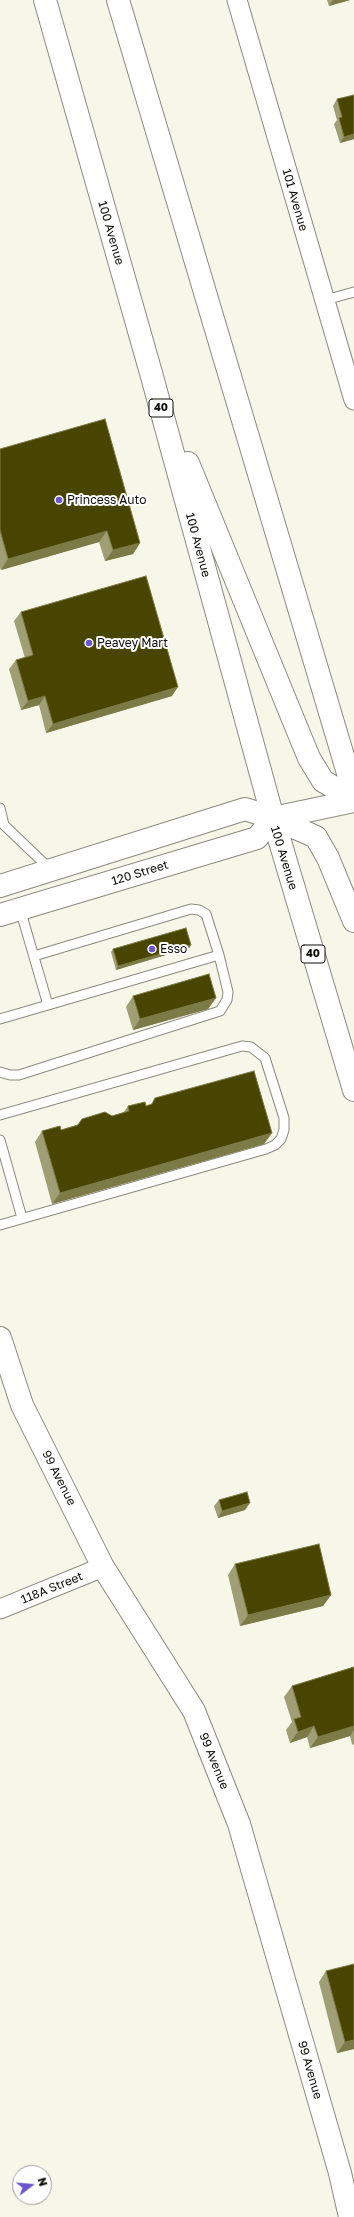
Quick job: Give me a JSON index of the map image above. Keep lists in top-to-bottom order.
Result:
{
  "streets": {
    "main road": [
      "100 Avenue",
      "40",
      "120 Street",
      "99 Avenue"
    ],
    "street": ["101 Avenue", "118A Street"]
  },
  "crossings": [
    ["100 Avenue", "120 Street"],
    ["99 Avenue", "118A Street"]
  ],
  "places": ["Princess Auto", "Peavey Mart", "Esso"],
  "north": "right"
}
